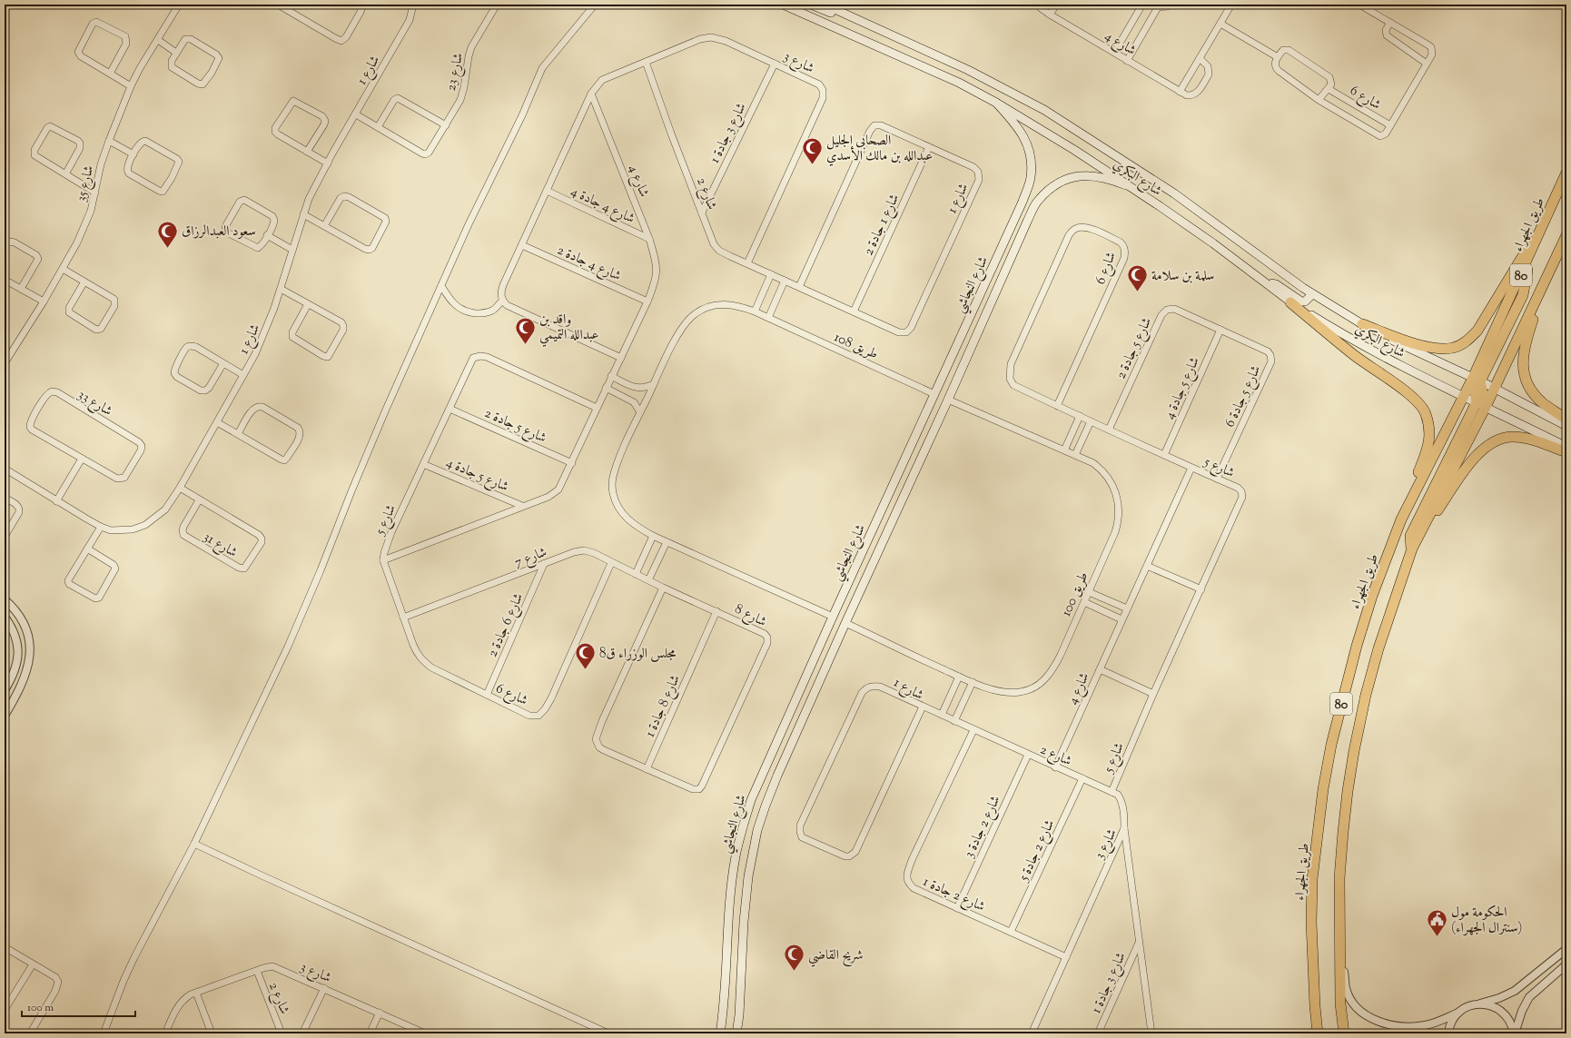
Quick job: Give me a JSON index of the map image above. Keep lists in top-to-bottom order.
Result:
{
  "streets": {
    "highway": ["طريق الجهراء", "80"],
    "main road": ["شارع البكري", "شارع النجاشي"],
    "street": [
      "شارع 4",
      "شارع 3",
      "شارع 1",
      "شارع 23",
      "شارع 6",
      "شارع 3 جادة 1",
      "شارع 35",
      "شارع 2",
      "شارع 4 جادة 4",
      "شارع 1 جادة 2",
      "شارع 4 جادة 2",
      "طريق 108",
      "شارع 5 جادة 2",
      "شارع 5 جادة 4",
      "شارع 5 جادة 6",
      "شارع 33",
      "شارع 5",
      "شارع 31",
      "شارع 7",
      "طريق 100",
      "شارع 8",
      "شارع 6 جادة 2",
      "شارع 8 جادة 1",
      "شارع 2 جادة 3",
      "شارع 2 جادة 5",
      "شارع 2 جادة 1"
    ]
  },
  "crossings": [
    ["شارع 4", "شارع 3"],
    ["شارع 4", "شارع 2"],
    ["شارع 4", "شارع 4 جادة 4"],
    ["شارع 4", "شارع 4 جادة 2"],
    ["شارع 4", "شارع 5"],
    ["شارع 3", "شارع 3 جادة 1"],
    ["شارع 3", "شارع 2"],
    ["شارع 3", "شارع 2 جادة 1"],
    ["شارع 1", "شارع 23"],
    ["شارع 1", "شارع 2"],
    ["شارع 1", "شارع 1 جادة 2"],
    ["شارع 1", "شارع 31"],
    ["شارع 6", "شارع 5"],
    ["شارع 6", "شارع 7"],
    ["شارع 6", "شارع 6 جادة 2"],
    ["شارع 3 جادة 1", "شارع 2"],
    ["شارع البكري", "طريق الجهراء"],
    ["شارع البكري", "80"],
    ["شارع البكري", "شارع النجاشي"],
    ["شارع 2", "شارع 5"],
    ["شارع 2", "شارع 2 جادة 3"],
    ["شارع 2", "شارع 2 جادة 5"],
    ["شارع 2", "شارع 2 جادة 1"],
    ["شارع النجاشي", "طريق 108"],
    ["شارع النجاشي", "طريق 100"],
    ["شارع 5 جادة 2", "شارع 5 جادة 4"],
    ["شارع 5 جادة 2", "شارع 5 جادة 6"],
    ["شارع 5 جادة 2", "شارع 5"],
    ["شارع 5 جادة 4", "شارع 5 جادة 6"],
    ["شارع 5 جادة 4", "شارع 5"],
    ["شارع 5 جادة 6", "شارع 5"],
    ["شارع 7", "شارع 8"],
    ["شارع 7", "شارع 6 جادة 2"],
    ["شارع 8", "شارع 8 جادة 1"],
    ["شارع 2 جادة 3", "شارع 2 جادة 1"],
    ["شارع 2 جادة 5", "شارع 2 جادة 1"]
  ],
  "places": {
    "mosque": [
      "الصحابي الجليل عبدالله بن مالك الأسدي",
      "سعود العبدالرزاق",
      "سلمة بن سلامة",
      "واقد بن عبدالله التميمي",
      "مجلس الوزراء ق8",
      "شريح القاضي"
    ],
    "public building": ["الحكومة مول (سنترال الجهراء)"]
  },
  "scale_bar": "100 m"
}
